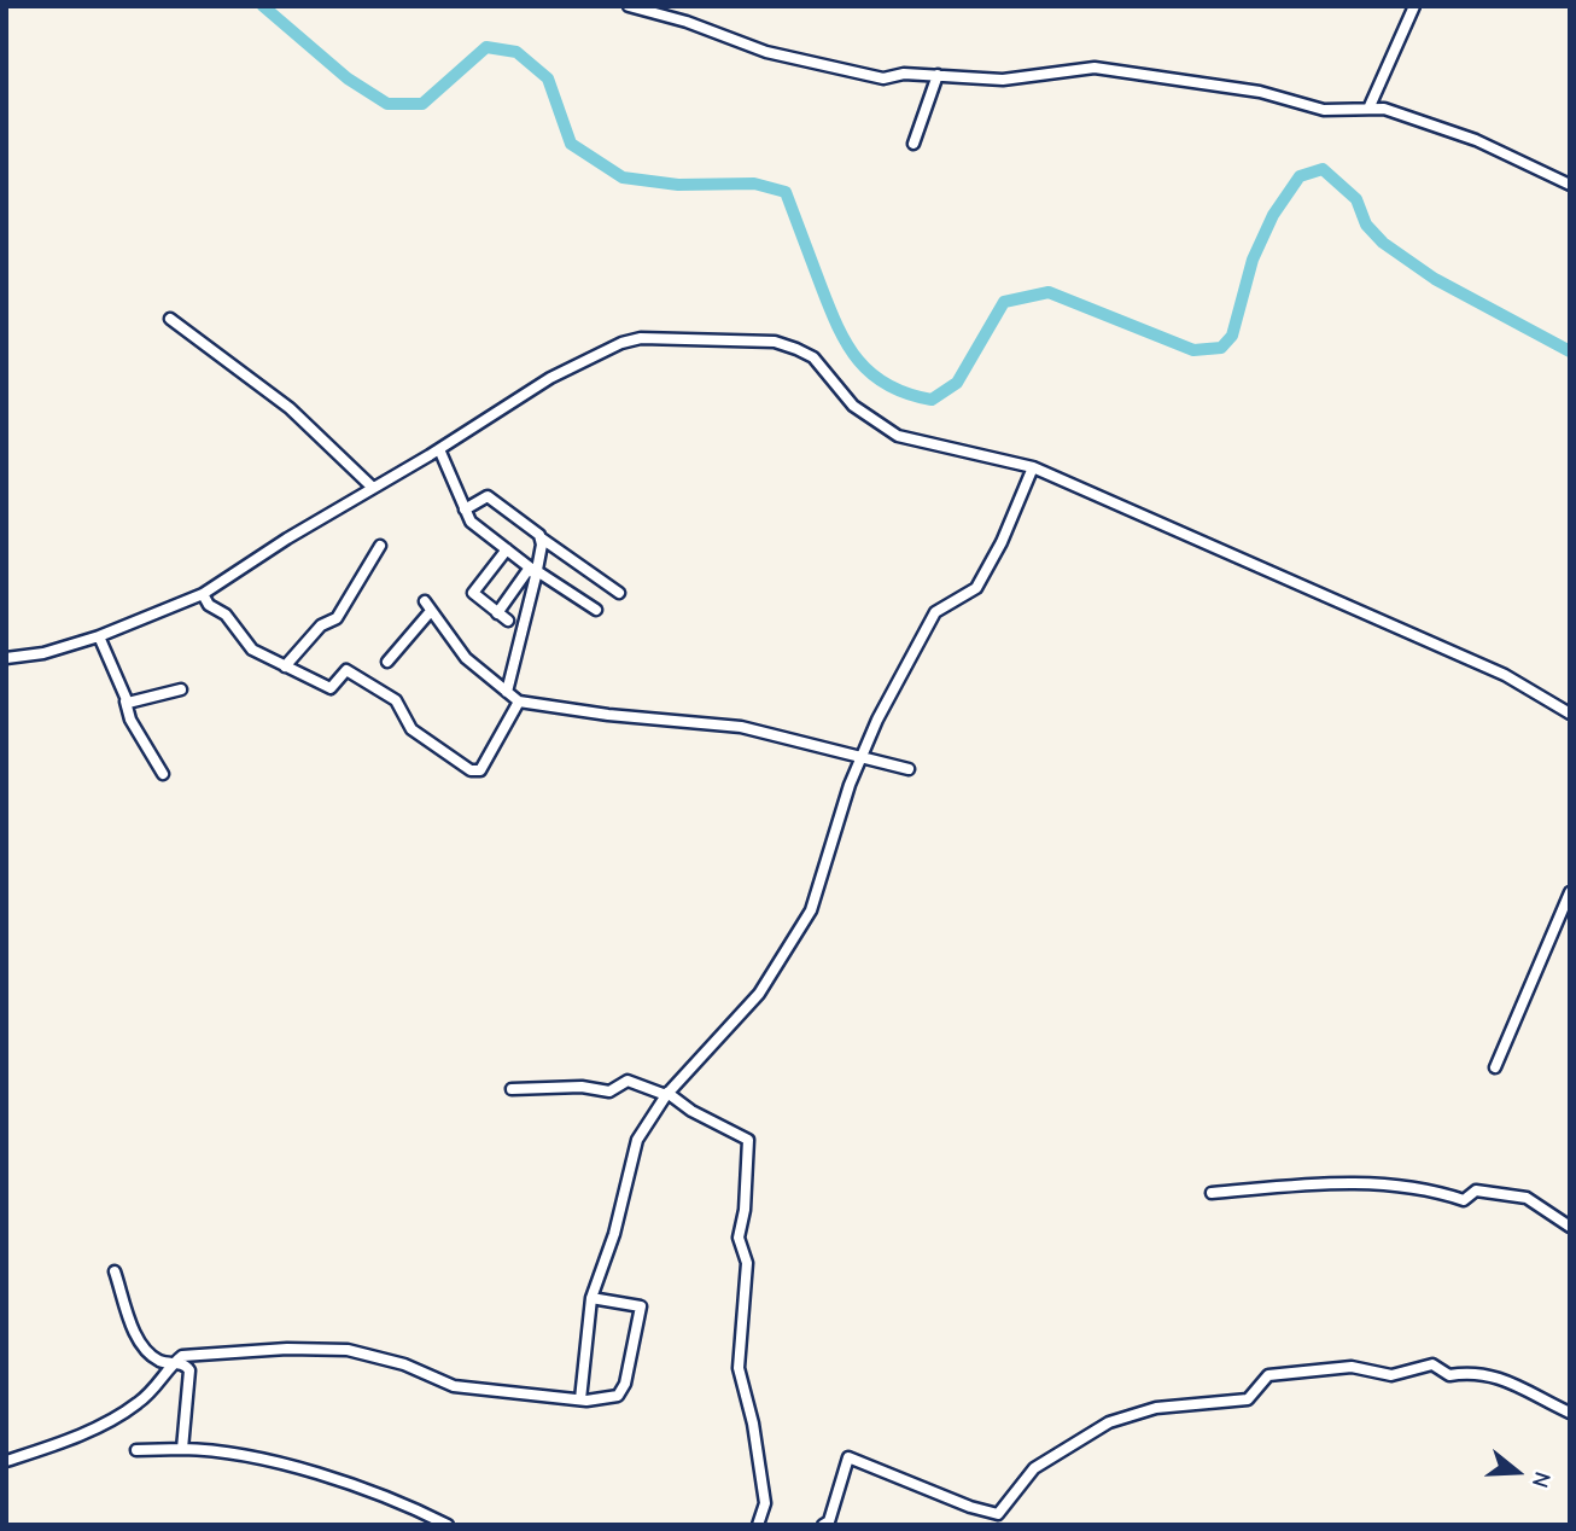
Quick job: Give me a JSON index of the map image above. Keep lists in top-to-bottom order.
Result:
{
  "north": "right"
}
